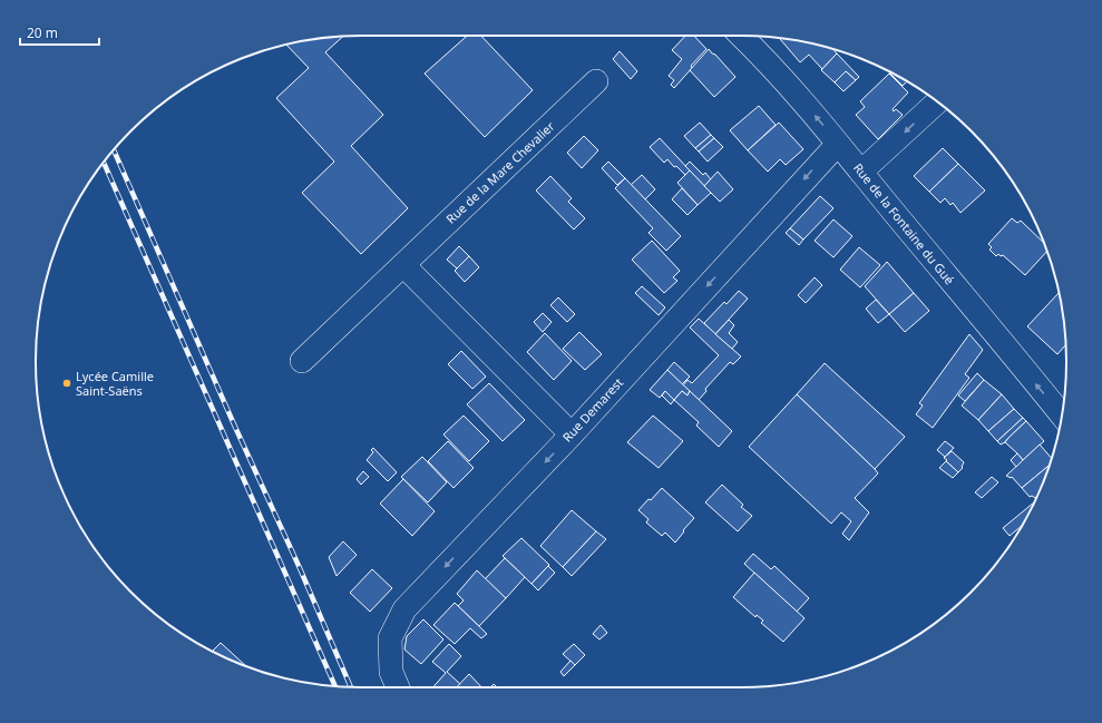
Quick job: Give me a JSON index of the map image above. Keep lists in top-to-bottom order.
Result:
{
  "streets": {
    "street": ["Rue de la Mare Chevalier", "Rue de la Fontaine du Gué", "Rue Demarest"]
  },
  "crossings": [
    ["Rue de la Fontaine du Gué", "Rue Demarest"]
  ],
  "one_way": ["Rue de la Fontaine du Gué", "Rue Demarest"],
  "places": ["Lycée Camille Saint-Saëns"],
  "scale_bar": "20 m"
}
